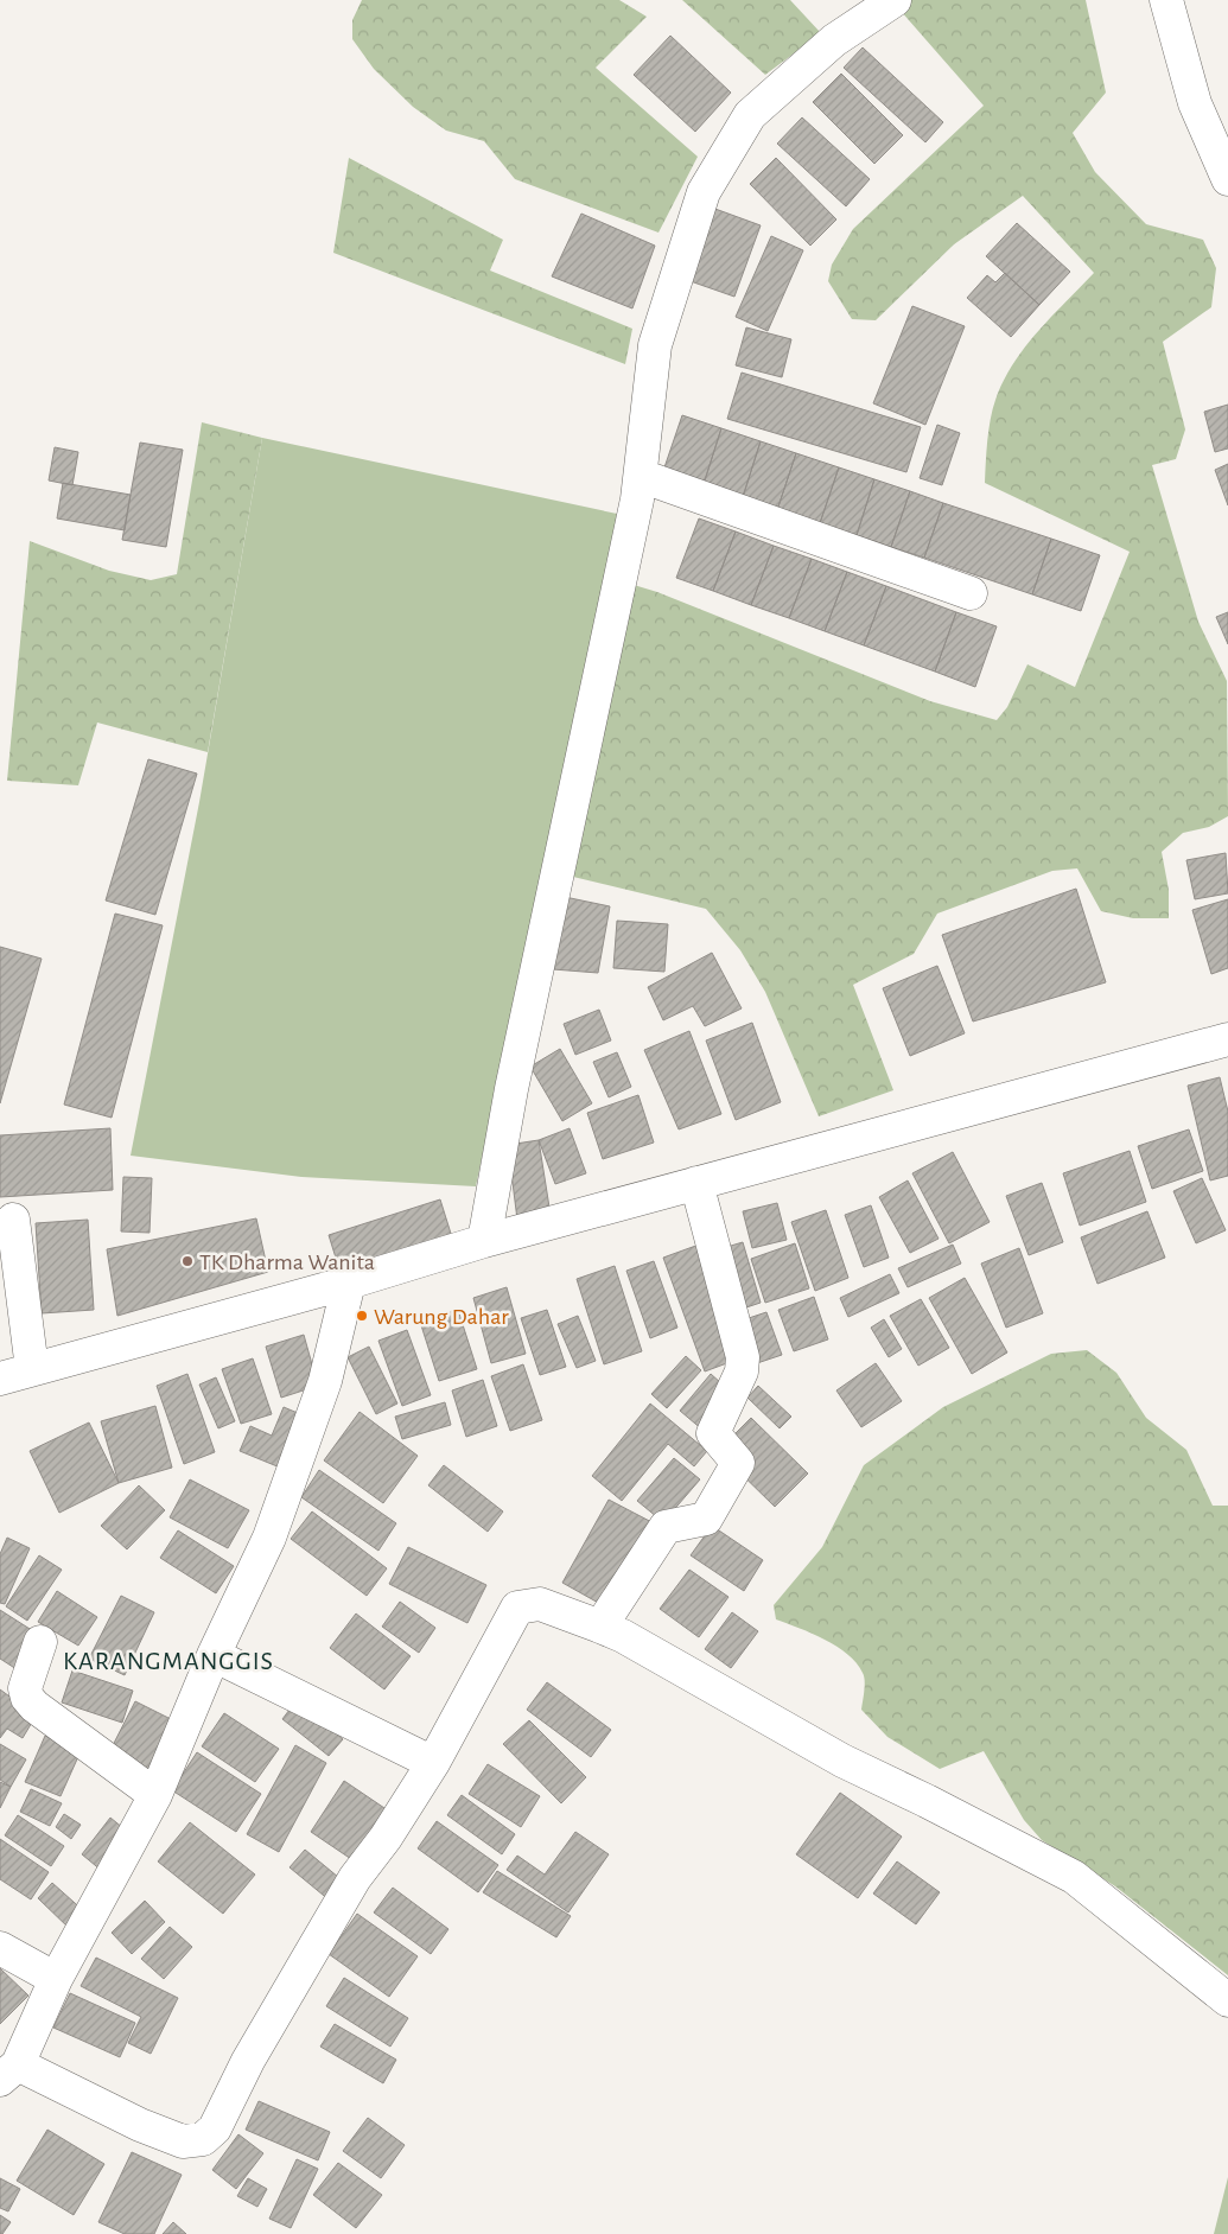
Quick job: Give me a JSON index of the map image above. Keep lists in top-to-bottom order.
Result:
{
  "districts": ["KARANGMANGGIS"],
  "places": ["TK Dharma Wanita", "Warung Dahar"]
}
